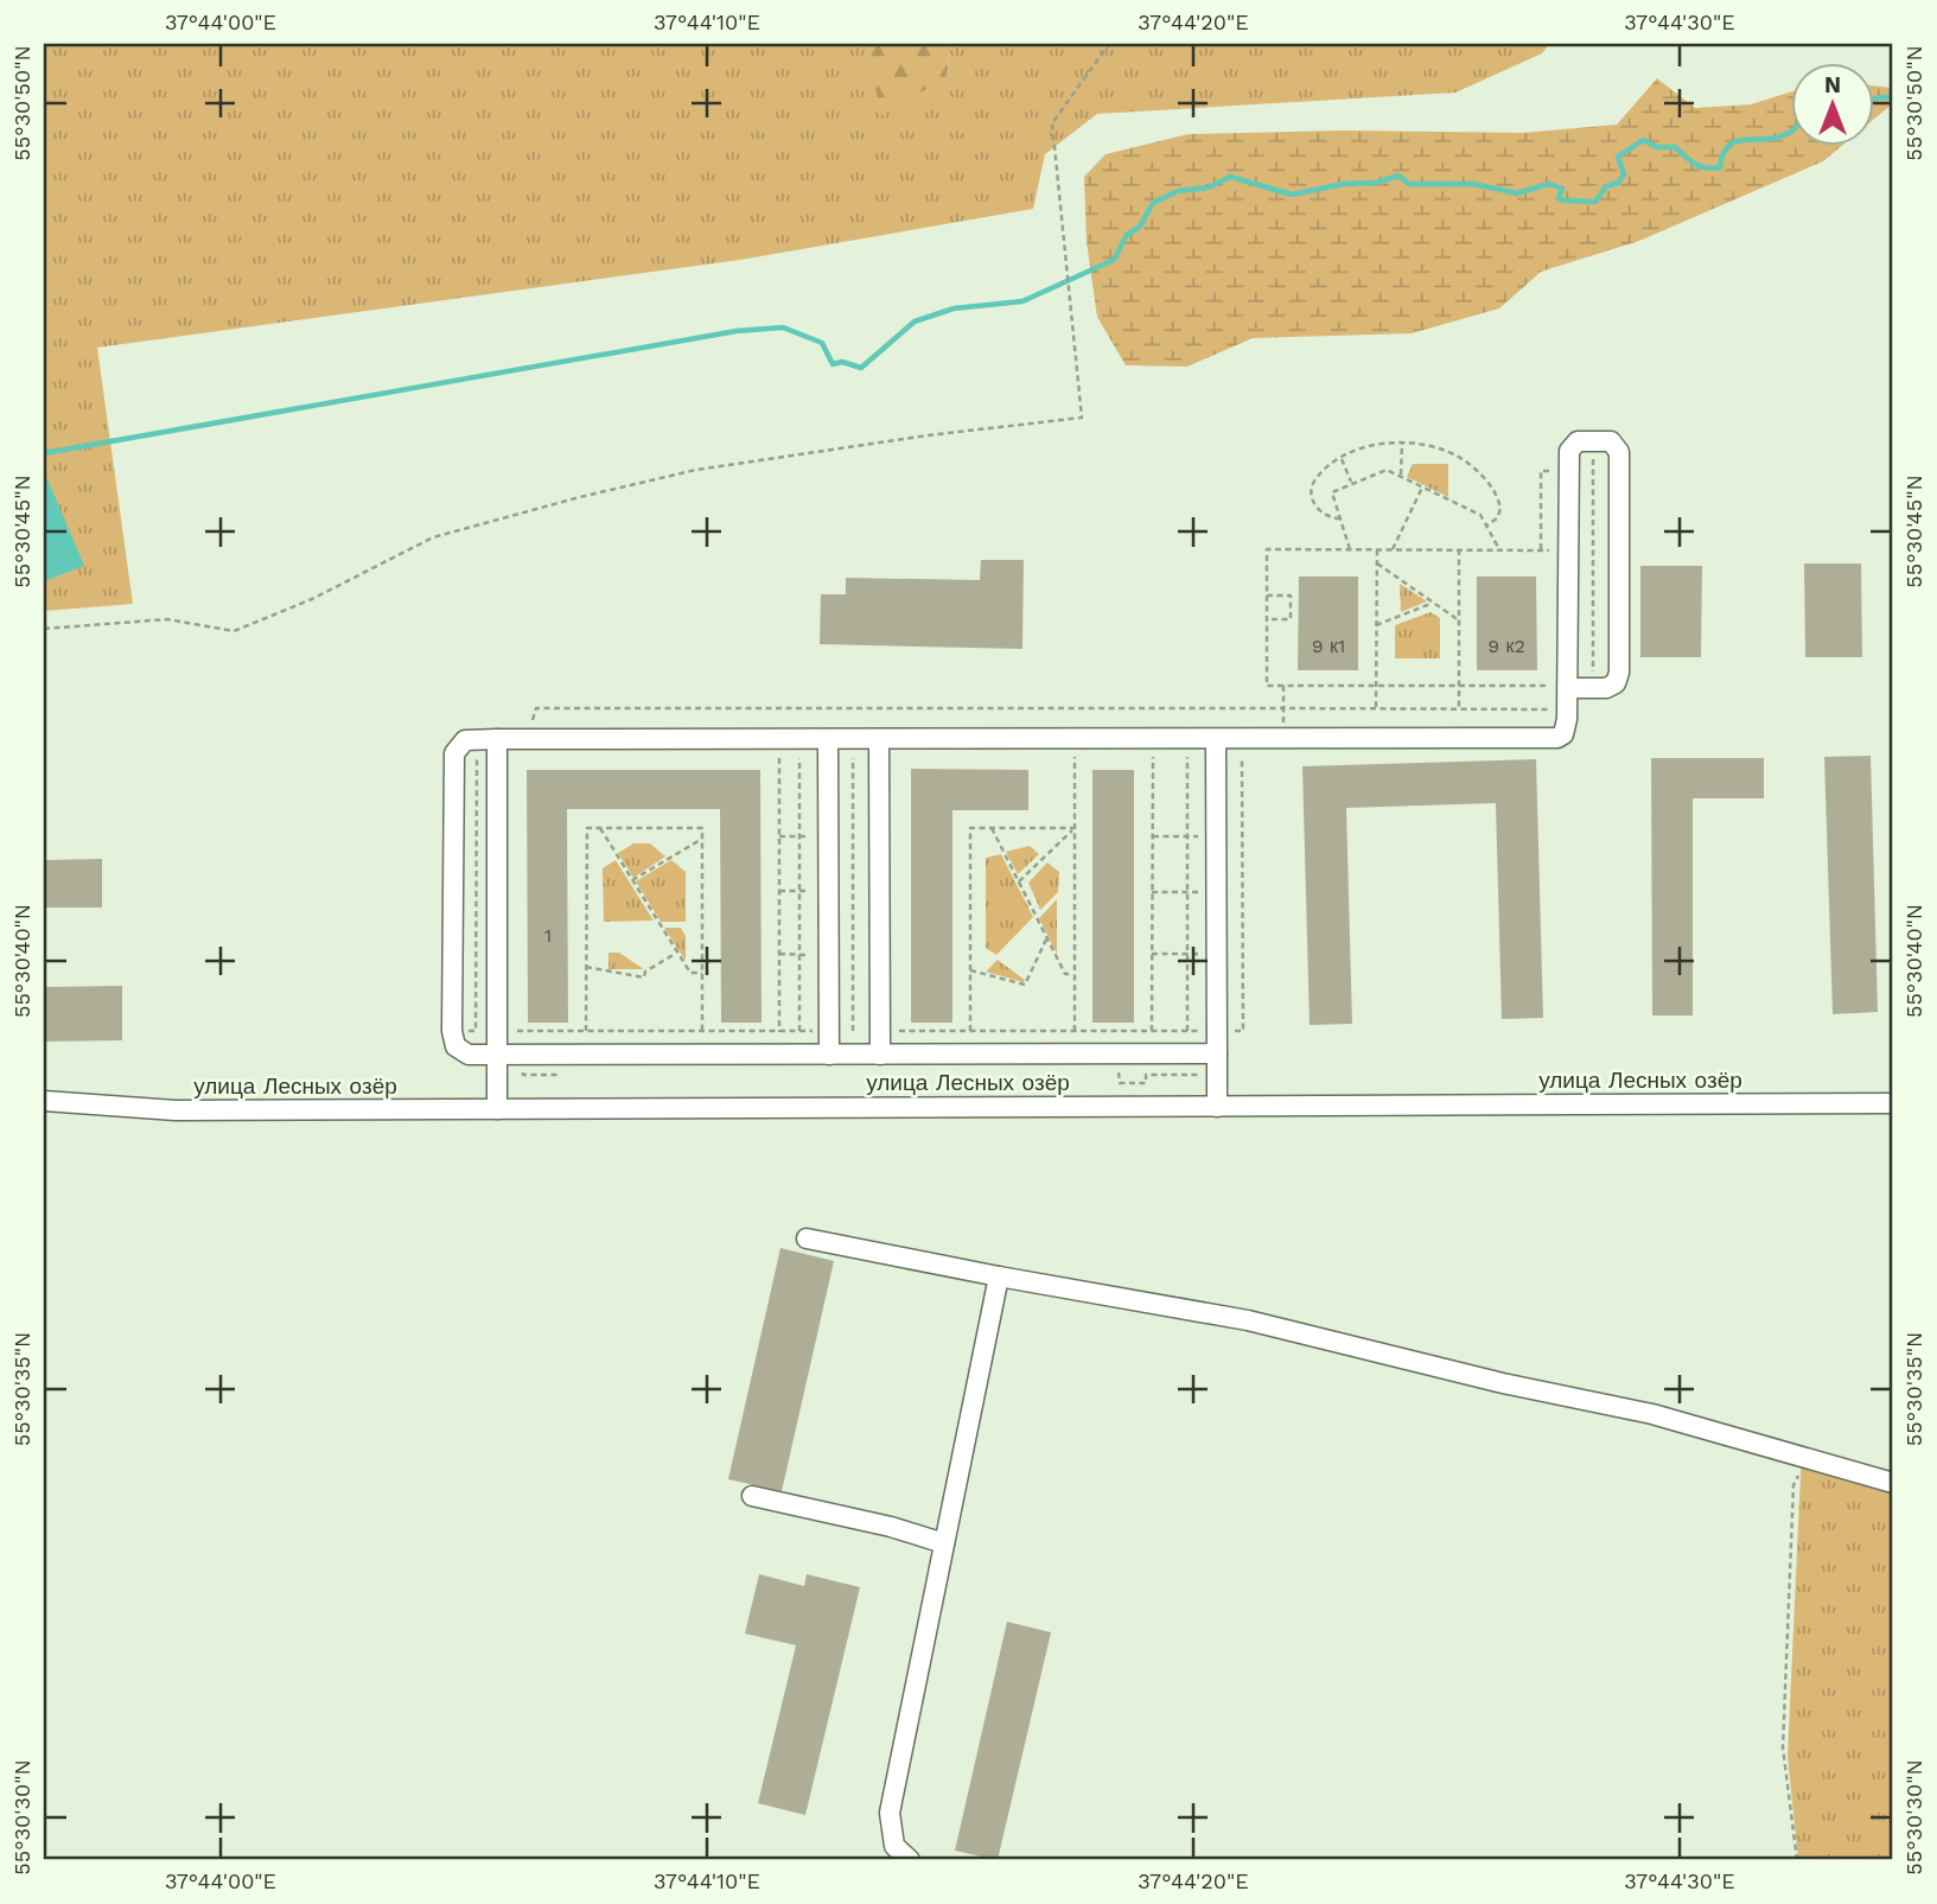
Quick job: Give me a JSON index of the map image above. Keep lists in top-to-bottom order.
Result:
{
  "streets": {
    "street": ["улица Лесных озёр"]
  },
  "house_numbers": ["9 к1", "9 к2", "1"],
  "north": "top",
  "coordinates": [
    "37°44'00\"E",
    "37°44'10\"E",
    "37°44'20\"E",
    "37°44'30\"E",
    "55°30'50\"N",
    "55°30'45\"N",
    "55°30'40\"N",
    "55°30'35\"N",
    "55°30'30\"N"
  ]
}
